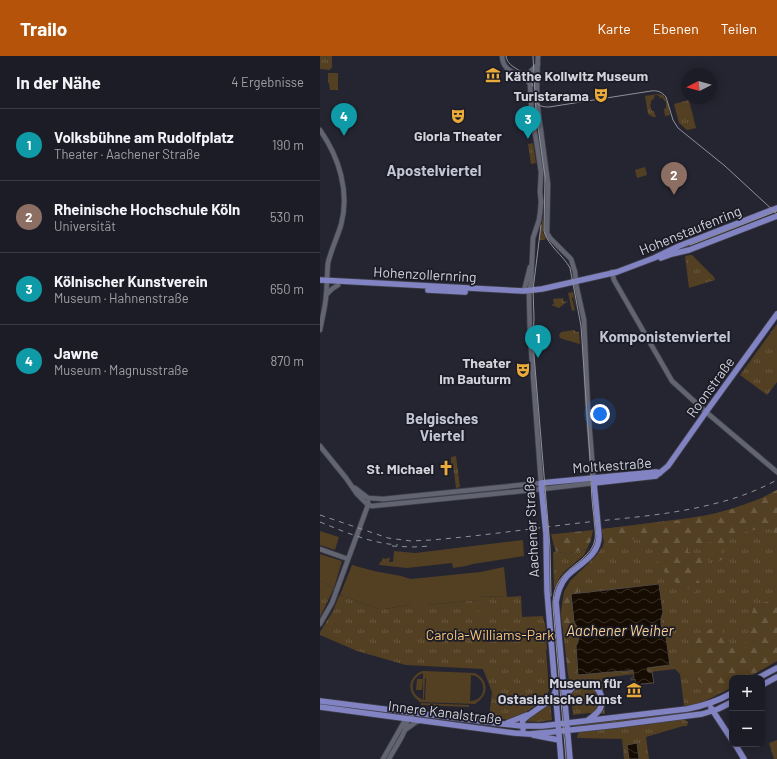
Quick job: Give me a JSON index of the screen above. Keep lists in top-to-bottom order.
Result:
{
  "streets": {
    "main road": [
      "Hohenstaufenring",
      "Hohenzollernring",
      "Roonstraße",
      "Moltkestraße",
      "Aachener Straße",
      "Innere Kanalstraße"
    ]
  },
  "crossings": [
    ["Hohenzollernring", "Aachener Straße"],
    ["Roonstraße", "Moltkestraße"],
    ["Moltkestraße", "Aachener Straße"],
    ["Aachener Straße", "Innere Kanalstraße"]
  ],
  "districts": ["Apostelviertel", "Komponistenviertel", "Belgisches Viertel"],
  "water": ["Aachener Weiher"],
  "parks": ["Carola-Williams-Park"],
  "places": {
    "museum": ["Käthe Kollwitz Museum", "Museum für Ostasiatische Kunst"],
    "theatre": ["Turistarama", "Gloria Theater", "Theater im Bauturm"],
    "church": ["St. Michael"]
  },
  "north": "left",
  "page": {
    "header": "Trailo",
    "nav": ["Karte", "Ebenen", "Teilen"],
    "heading": ["In der Nähe", "4 Ergebnisse"],
    "pins": [
      "4",
      "3",
      "2",
      "1"
    ],
    "list": [
      {
        "mark": "1",
        "name": "Volksbühne am Rudolfplatz",
        "note": "Theater · Aachener Straße",
        "value": "190 m"
      },
      {
        "mark": "2",
        "name": "Rheinische Hochschule Köln",
        "note": "Universität",
        "value": "530 m"
      },
      {
        "mark": "3",
        "name": "Kölnischer Kunstverein",
        "note": "Museum · Hahnenstraße",
        "value": "650 m"
      },
      {
        "mark": "4",
        "name": "Jawne",
        "note": "Museum · Magnusstraße",
        "value": "870 m"
      }
    ],
    "map_buttons": ["+", "−"]
  }
}
